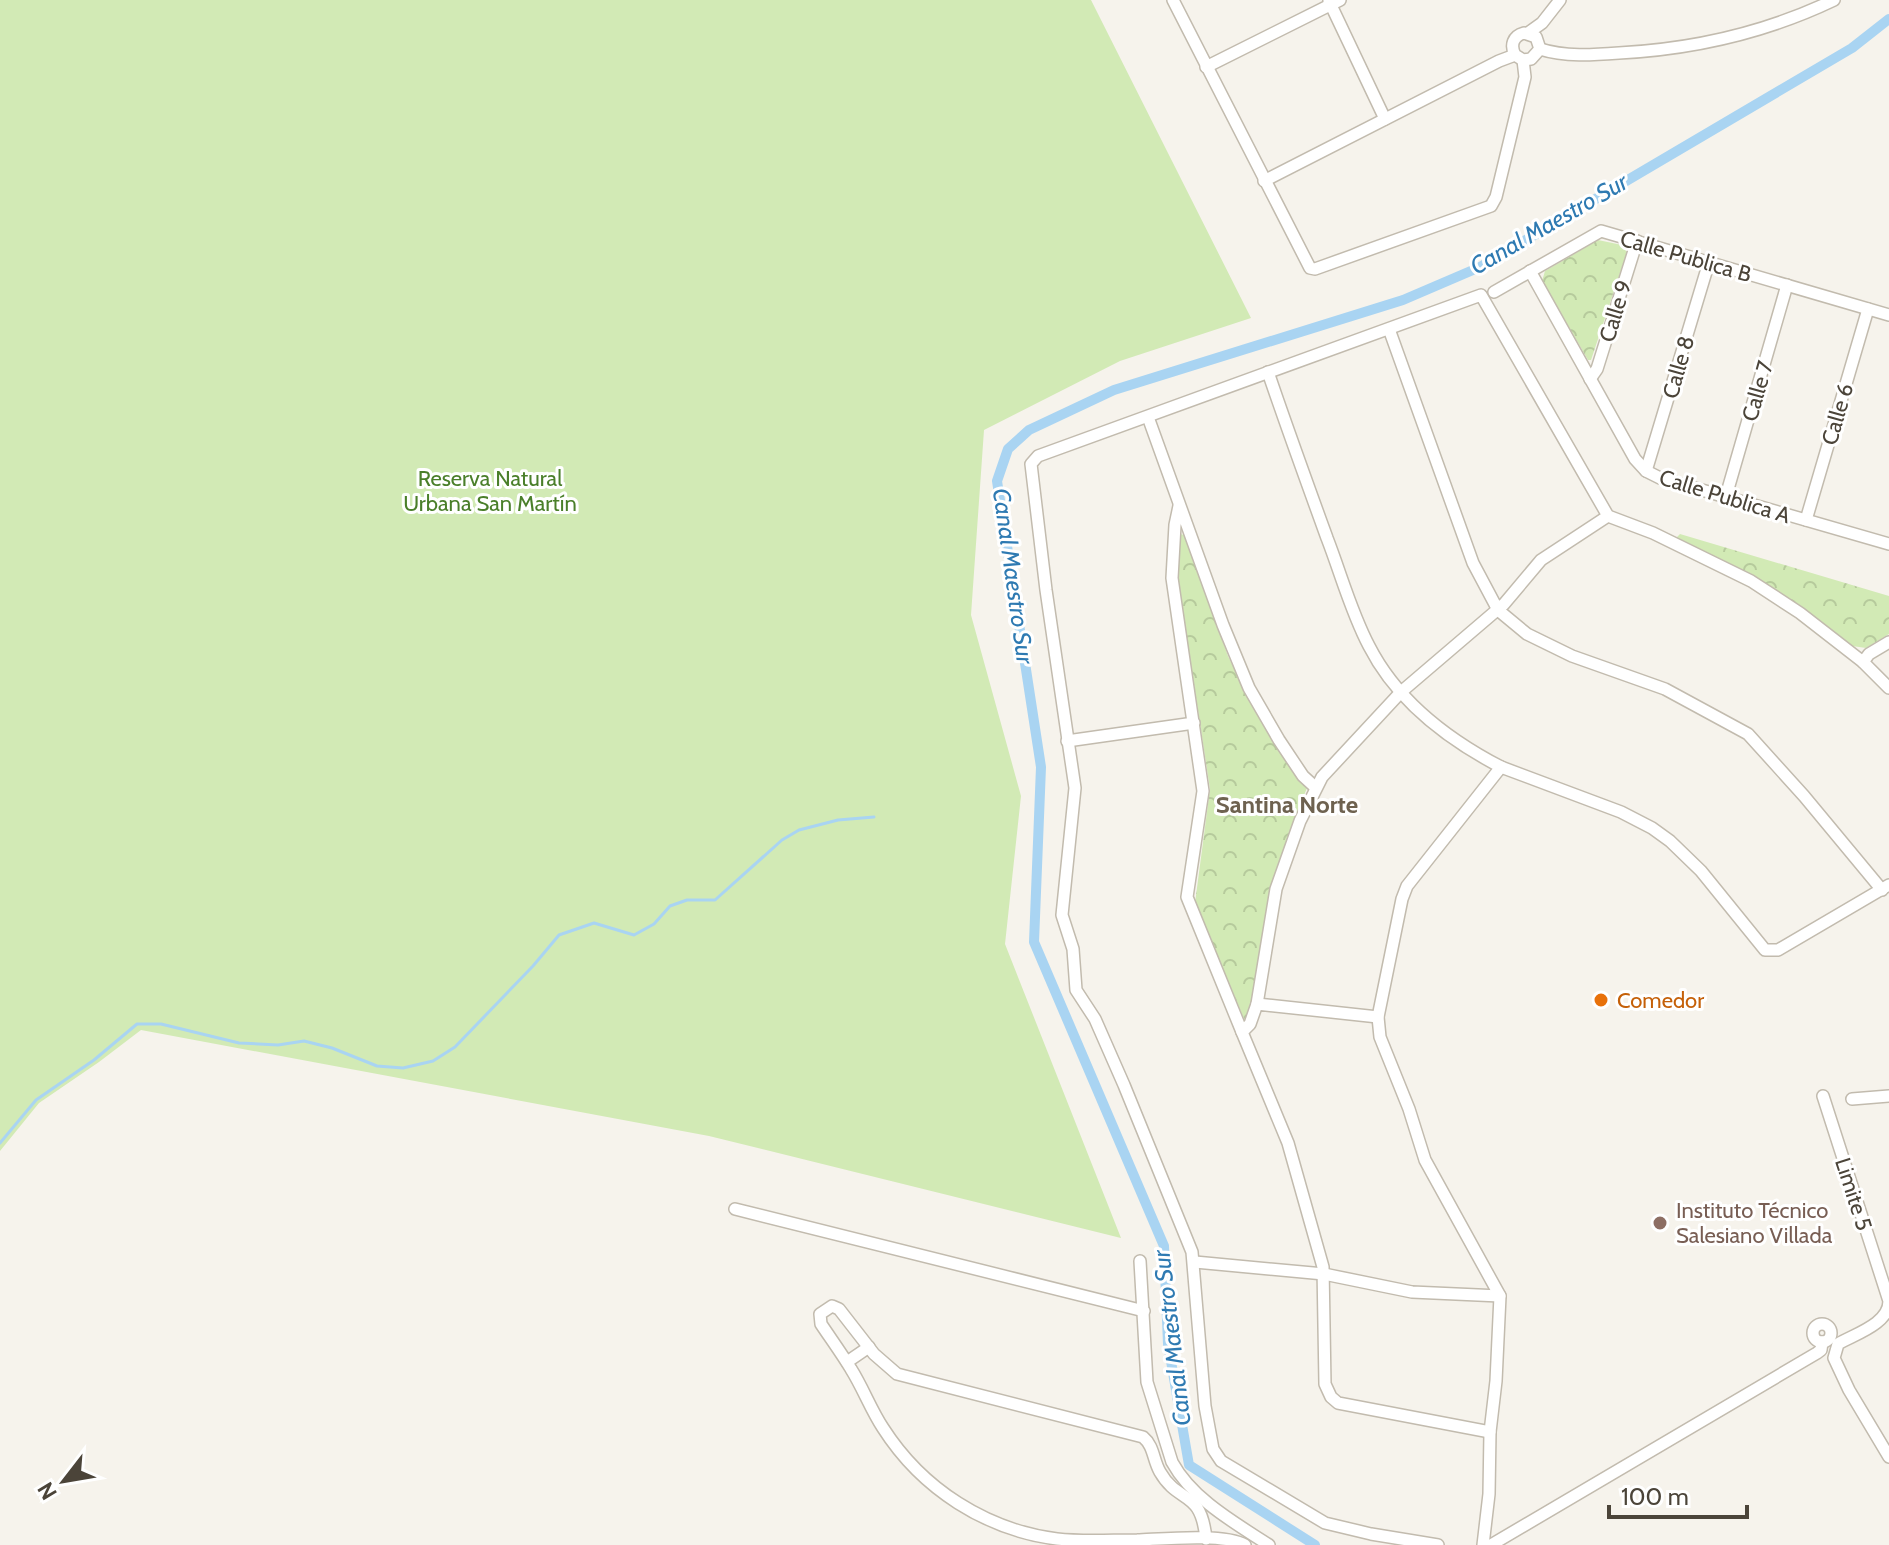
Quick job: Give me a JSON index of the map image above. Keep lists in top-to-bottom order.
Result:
{
  "streets": {
    "street": [
      "Calle Publica B",
      "Calle 9",
      "Calle 8",
      "Calle 7",
      "Calle 6",
      "Calle Publica A",
      "Limite 5"
    ]
  },
  "crossings": [
    ["Calle Publica B", "Calle 9"],
    ["Calle Publica B", "Calle 8"],
    ["Calle Publica B", "Calle 7"],
    ["Calle Publica B", "Calle 6"],
    ["Calle Publica B", "Calle Publica A"],
    ["Calle 9", "Calle Publica A"],
    ["Calle 8", "Calle Publica A"],
    ["Calle 7", "Calle Publica A"],
    ["Calle 6", "Calle Publica A"]
  ],
  "districts": ["Santina Norte"],
  "water": ["Canal Maestro Sur"],
  "parks": ["Reserva Natural Urbana San Martín"],
  "places": ["Comedor", "Instituto Técnico Salesiano Villada"],
  "scale_bar": "100 m",
  "north": "bottom left"
}
